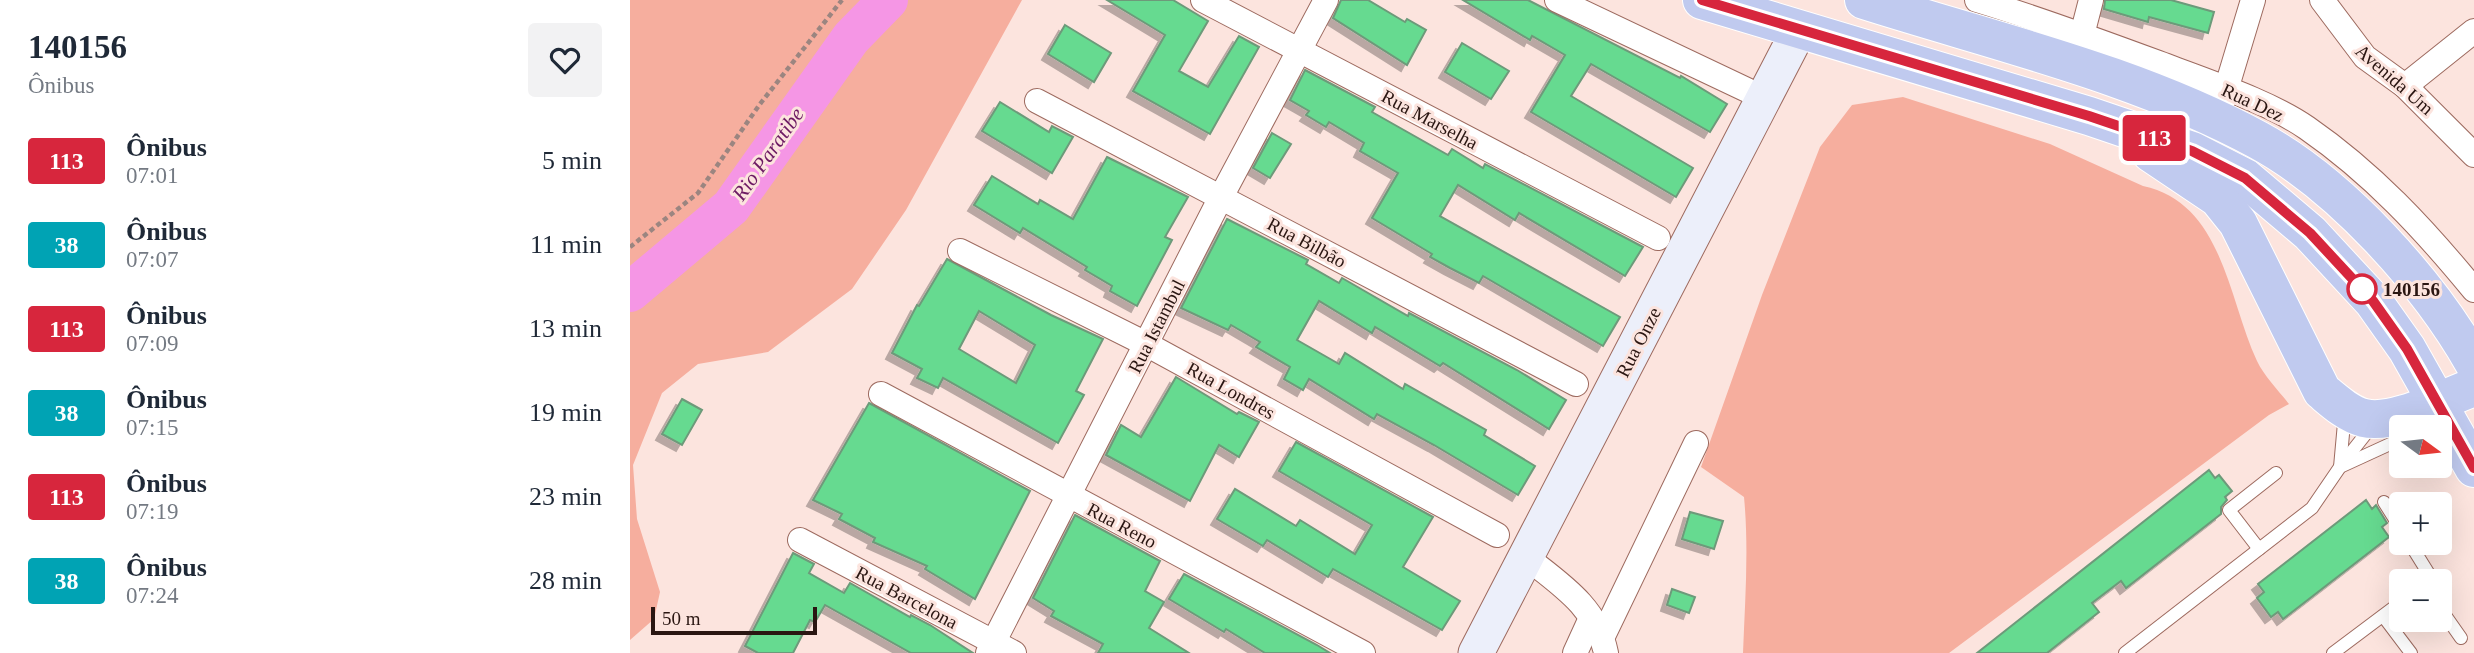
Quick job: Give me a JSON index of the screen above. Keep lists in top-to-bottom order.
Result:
{
  "streets": {
    "street": [
      "Avenida Um",
      "Rua Dez",
      "Rua Marselha",
      "Rua Bilbão",
      "Rua Istambul",
      "Rua Onze",
      "Rua Londres",
      "Rua Reno",
      "Rua Barcelona"
    ]
  },
  "crossings": [
    ["Rua Marselha", "Rua Istambul"],
    ["Rua Bilbão", "Rua Istambul"],
    ["Rua Istambul", "Rua Londres"],
    ["Rua Istambul", "Rua Reno"],
    ["Rua Istambul", "Rua Barcelona"]
  ],
  "water": ["Rio Paratibe"],
  "places": ["140156"],
  "lines": ["bus line 113"],
  "scale_bar": "50 m",
  "north": "right",
  "page": {
    "heading": ["140156", "Ônibus"],
    "on_map": "113",
    "list": [
      {
        "mark": "113",
        "name": "Ônibus",
        "note": "07:01",
        "value": "5 min"
      },
      {
        "mark": "38",
        "name": "Ônibus",
        "note": "07:07",
        "value": "11 min"
      },
      {
        "mark": "113",
        "name": "Ônibus",
        "note": "07:09",
        "value": "13 min"
      },
      {
        "mark": "38",
        "name": "Ônibus",
        "note": "07:15",
        "value": "19 min"
      },
      {
        "mark": "113",
        "name": "Ônibus",
        "note": "07:19",
        "value": "23 min"
      },
      {
        "mark": "38",
        "name": "Ônibus",
        "note": "07:24",
        "value": "28 min"
      }
    ],
    "map_buttons": ["+", "−"],
    "scale": "50 m"
  }
}
